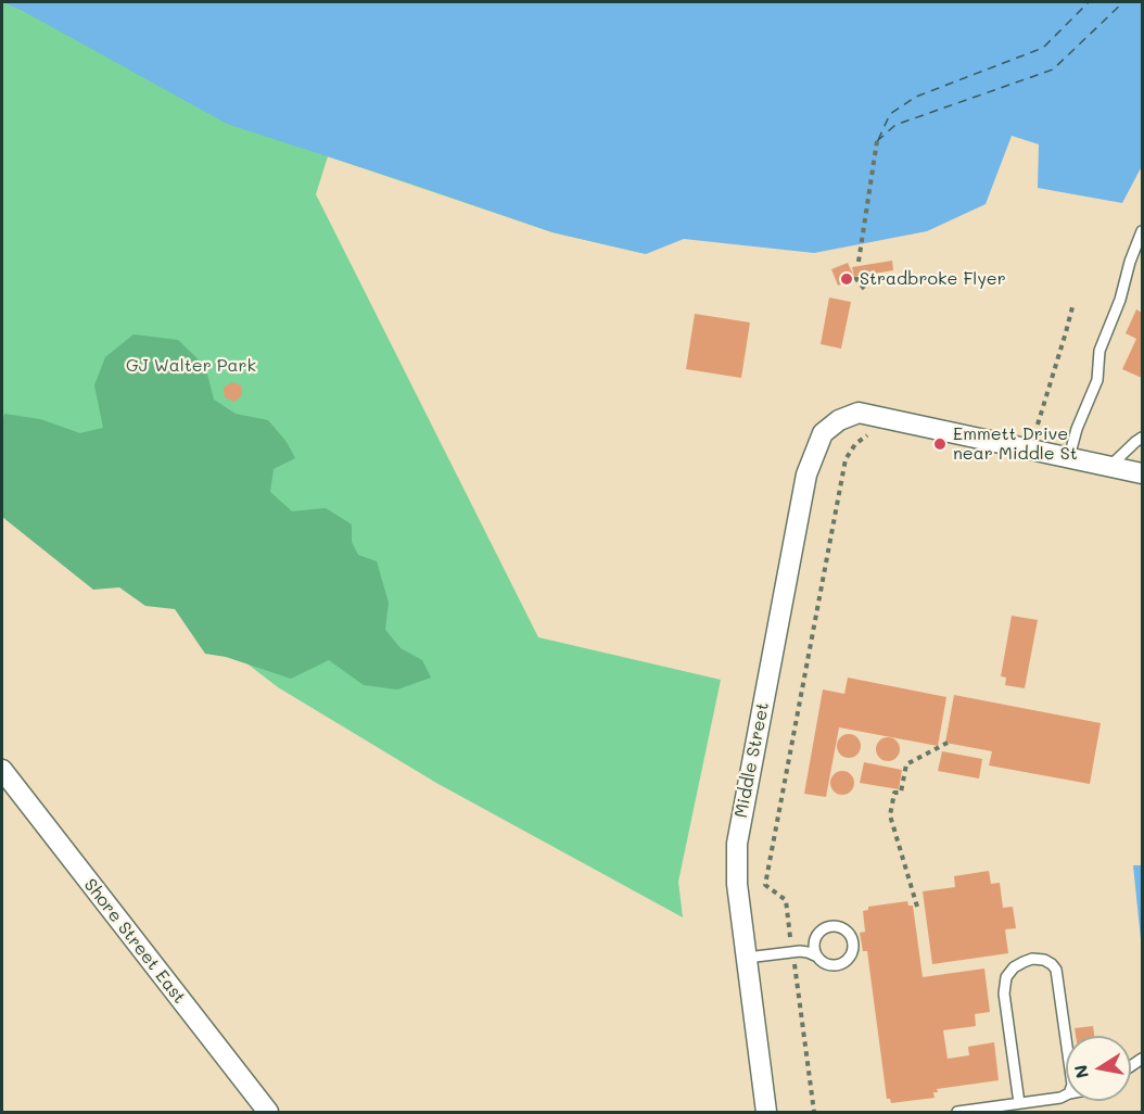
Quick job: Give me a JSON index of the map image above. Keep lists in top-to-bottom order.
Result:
{
  "streets": {
    "street": ["Middle Street", "Shore Street East"]
  },
  "parks": ["GJ Walter Park"],
  "places": ["Stradbroke Flyer", "Emmett Drive near Middle St"],
  "north": "left"
}
